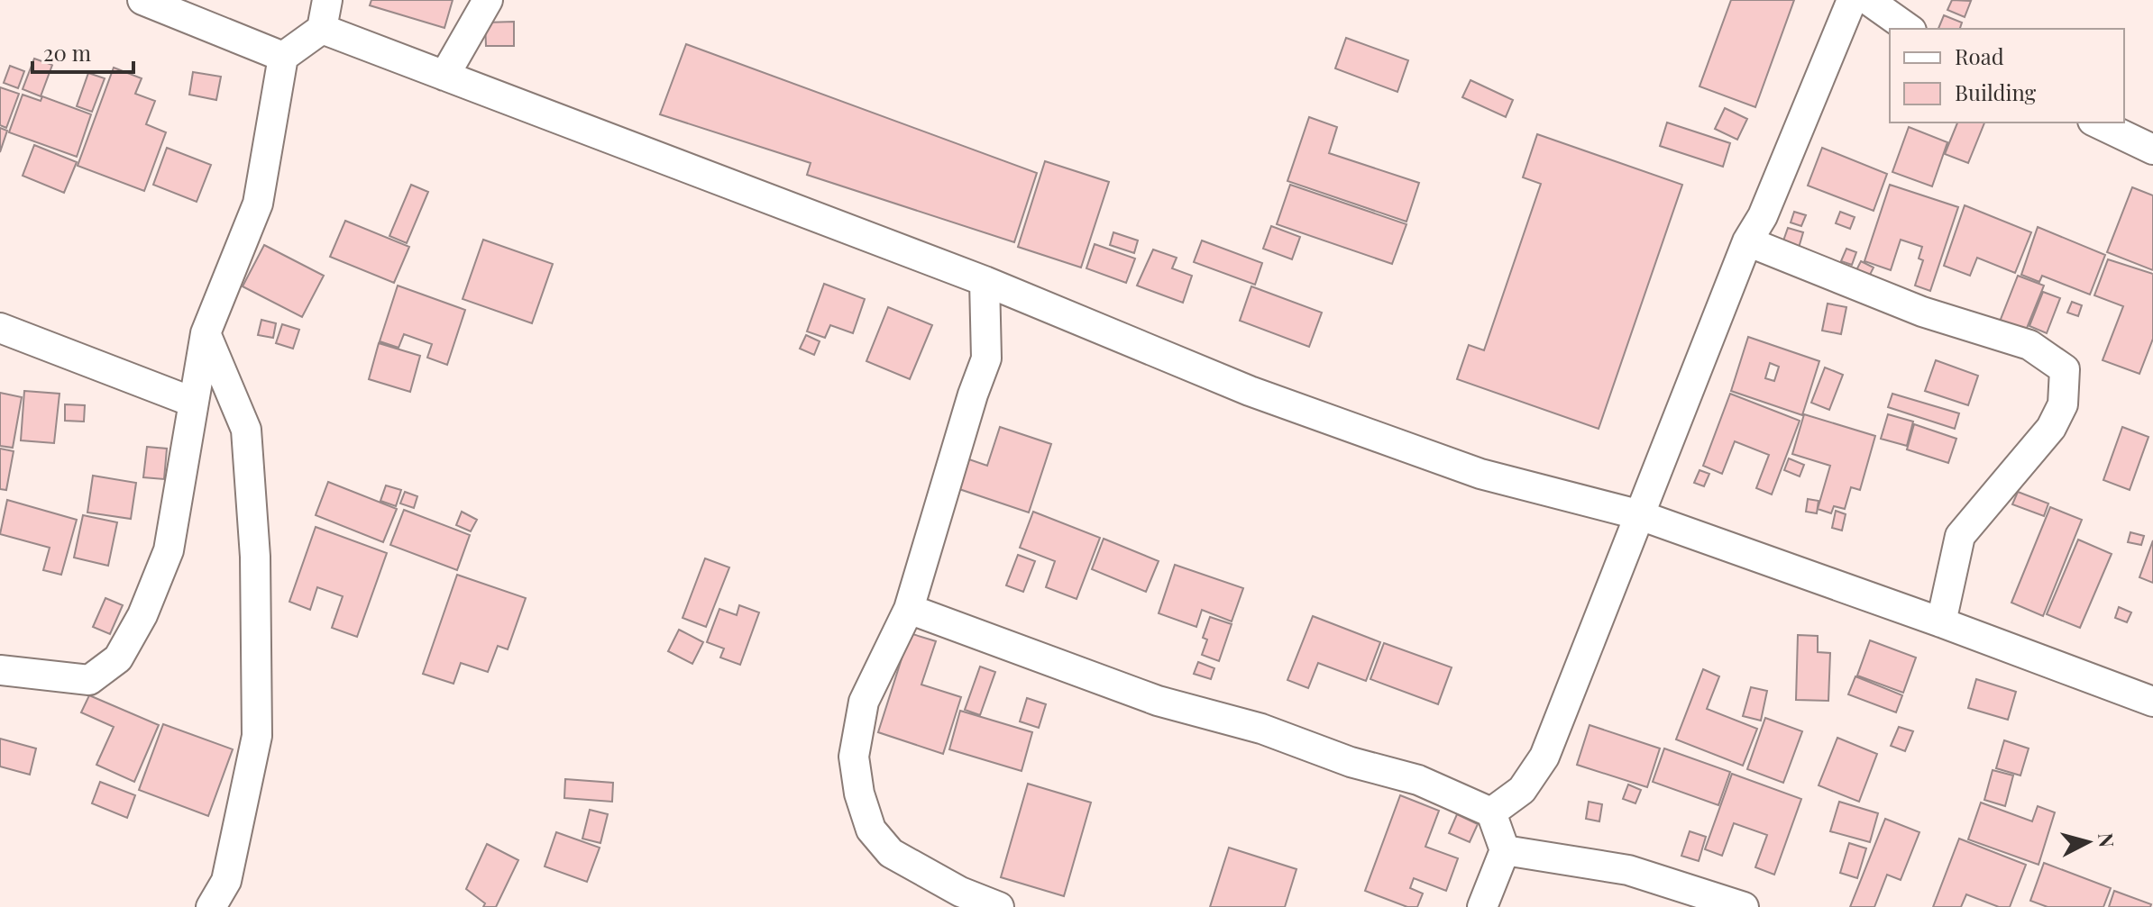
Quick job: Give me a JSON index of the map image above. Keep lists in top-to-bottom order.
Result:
{
  "legend": ["Road", "Building"],
  "scale_bar": "20 m",
  "north": "right"
}
